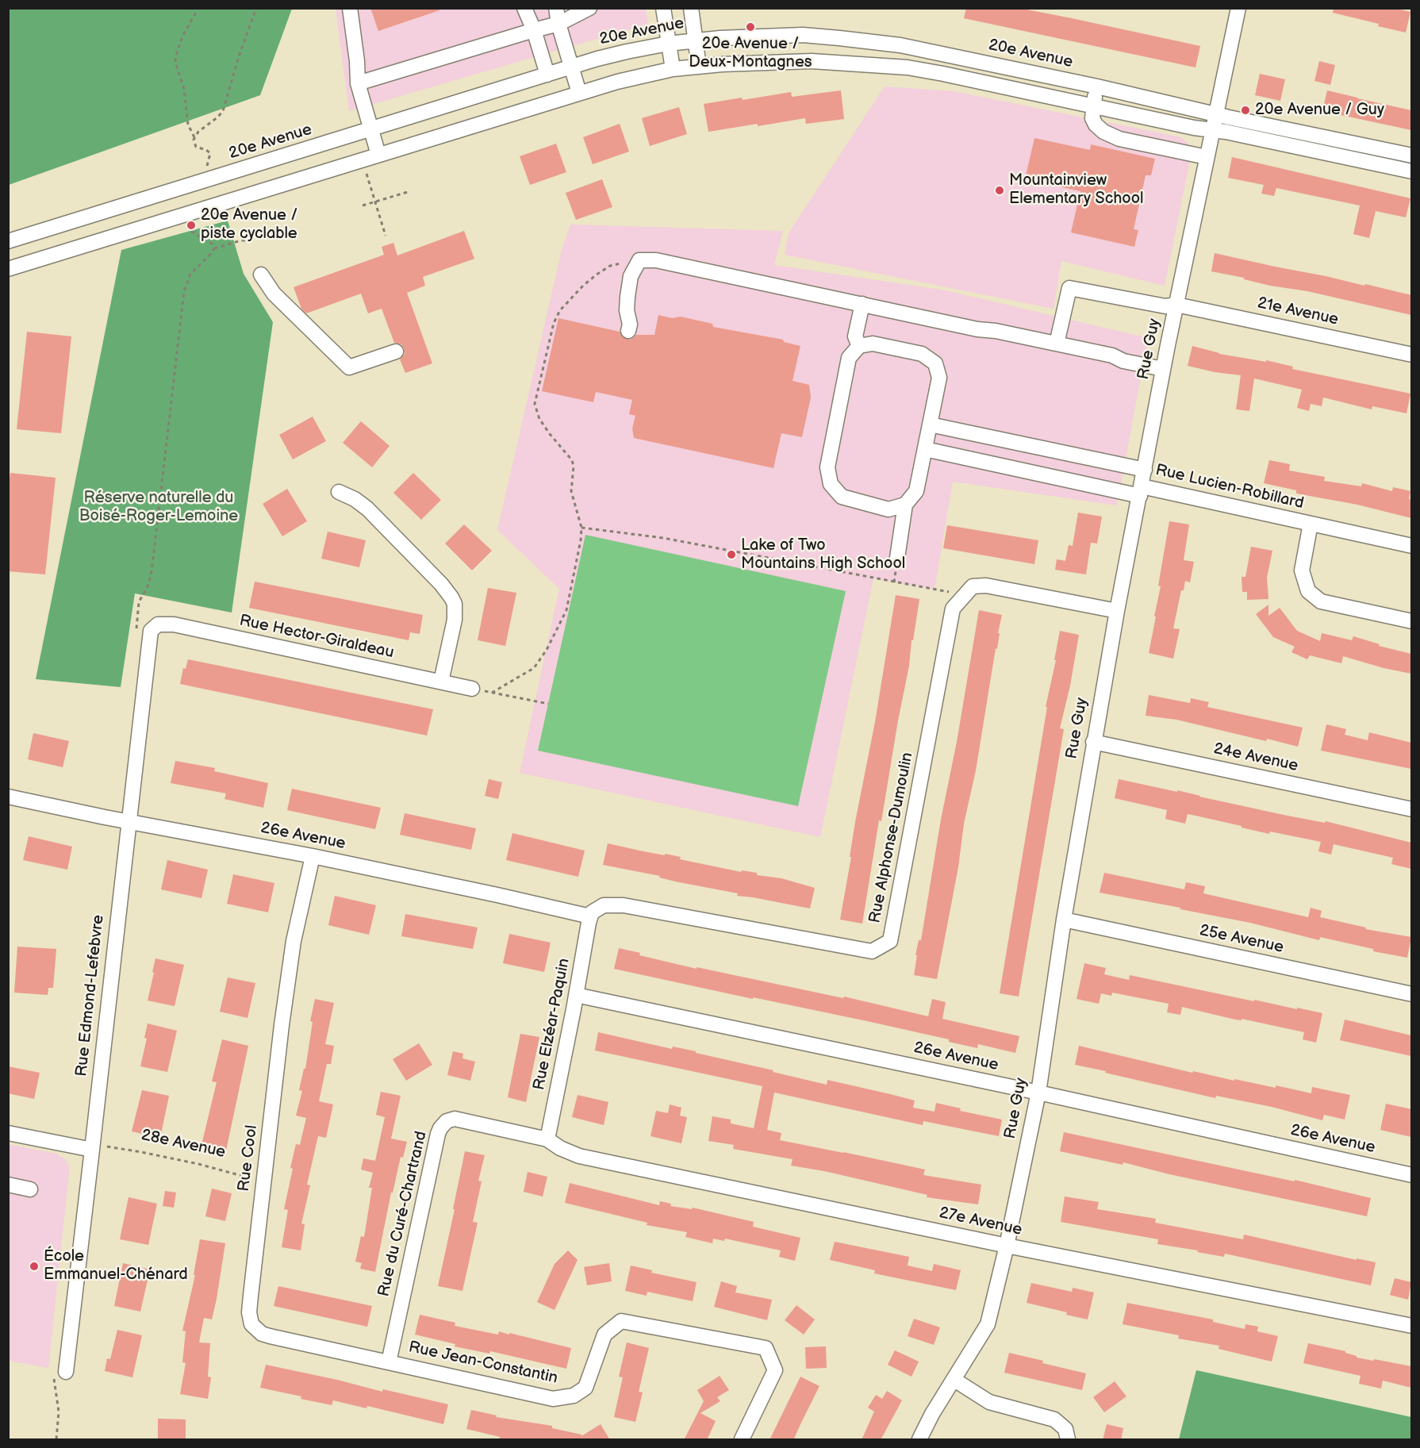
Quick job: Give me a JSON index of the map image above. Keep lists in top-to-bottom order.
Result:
{
  "streets": {
    "street": [
      "20e Avenue",
      "21e Avenue",
      "Rue Guy",
      "Rue Lucien-Robillard",
      "Rue Hector-Giraldeau",
      "24e Avenue",
      "26e Avenue",
      "Rue Alphonse-Dumoulin",
      "25e Avenue",
      "Rue Edmond-Lefebvre",
      "Rue Elzéar-Paquin",
      "Rue Cool",
      "Rue du Curé-Chartrand",
      "27e Avenue",
      "Rue Jean-Constantin"
    ],
    "path": ["28e Avenue"]
  },
  "crossings": [
    ["20e Avenue", "Rue Guy"],
    ["21e Avenue", "Rue Guy"],
    ["Rue Guy", "Rue Lucien-Robillard"],
    ["Rue Guy", "24e Avenue"],
    ["Rue Guy", "26e Avenue"],
    ["Rue Guy", "25e Avenue"],
    ["Rue Guy", "27e Avenue"],
    ["Rue Hector-Giraldeau", "Rue Edmond-Lefebvre"],
    ["26e Avenue", "Rue Alphonse-Dumoulin"],
    ["26e Avenue", "Rue Edmond-Lefebvre"],
    ["26e Avenue", "Rue Elzéar-Paquin"],
    ["26e Avenue", "Rue Cool"],
    ["Rue Alphonse-Dumoulin", "Rue Elzéar-Paquin"],
    ["Rue Edmond-Lefebvre", "28e Avenue"],
    ["Rue Elzéar-Paquin", "Rue du Curé-Chartrand"],
    ["Rue Elzéar-Paquin", "27e Avenue"],
    ["Rue Cool", "Rue du Curé-Chartrand"],
    ["Rue Cool", "Rue Jean-Constantin"],
    ["Rue du Curé-Chartrand", "27e Avenue"],
    ["Rue du Curé-Chartrand", "Rue Jean-Constantin"]
  ],
  "parks": ["Réserve naturelle du Boisé-Roger-Lemoine"],
  "places": [
    "20e Avenue / Deux-Montagnes",
    "20e Avenue / Guy",
    "Mountainview Elementary School",
    "20e Avenue / piste cyclable",
    "Lake of Two Mountains High School",
    "École Emmanuel-Chénard"
  ]
}
